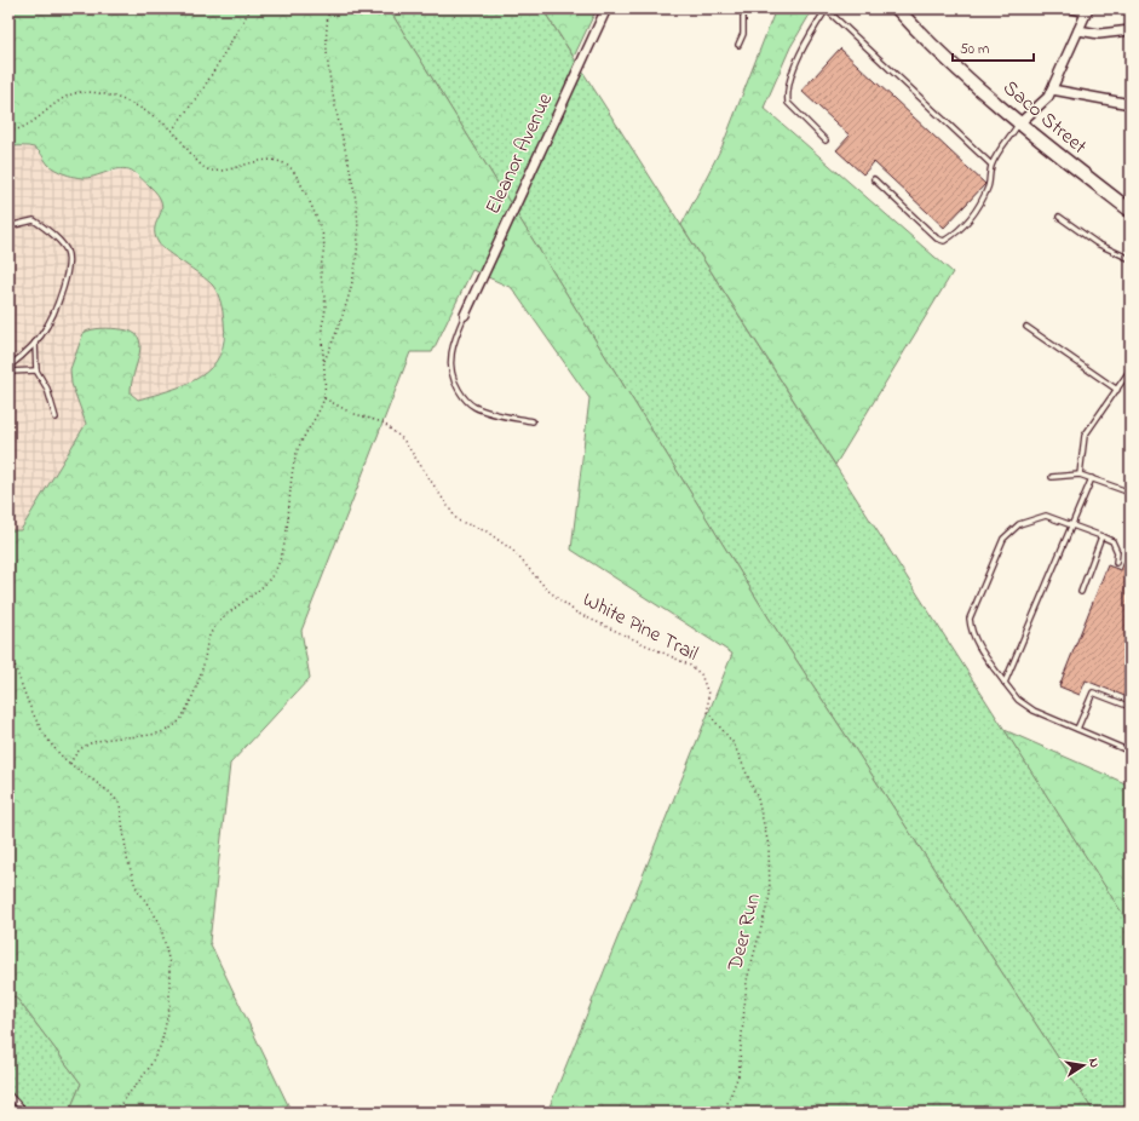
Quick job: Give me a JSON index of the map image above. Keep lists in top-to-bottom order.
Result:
{
  "streets": {
    "main road": ["Saco Street"],
    "street": ["Eleanor Avenue"],
    "path": ["White Pine Trail", "Deer Run"]
  },
  "crossings": [
    ["White Pine Trail", "Deer Run"]
  ],
  "scale_bar": "50 m",
  "north": "right"
}
